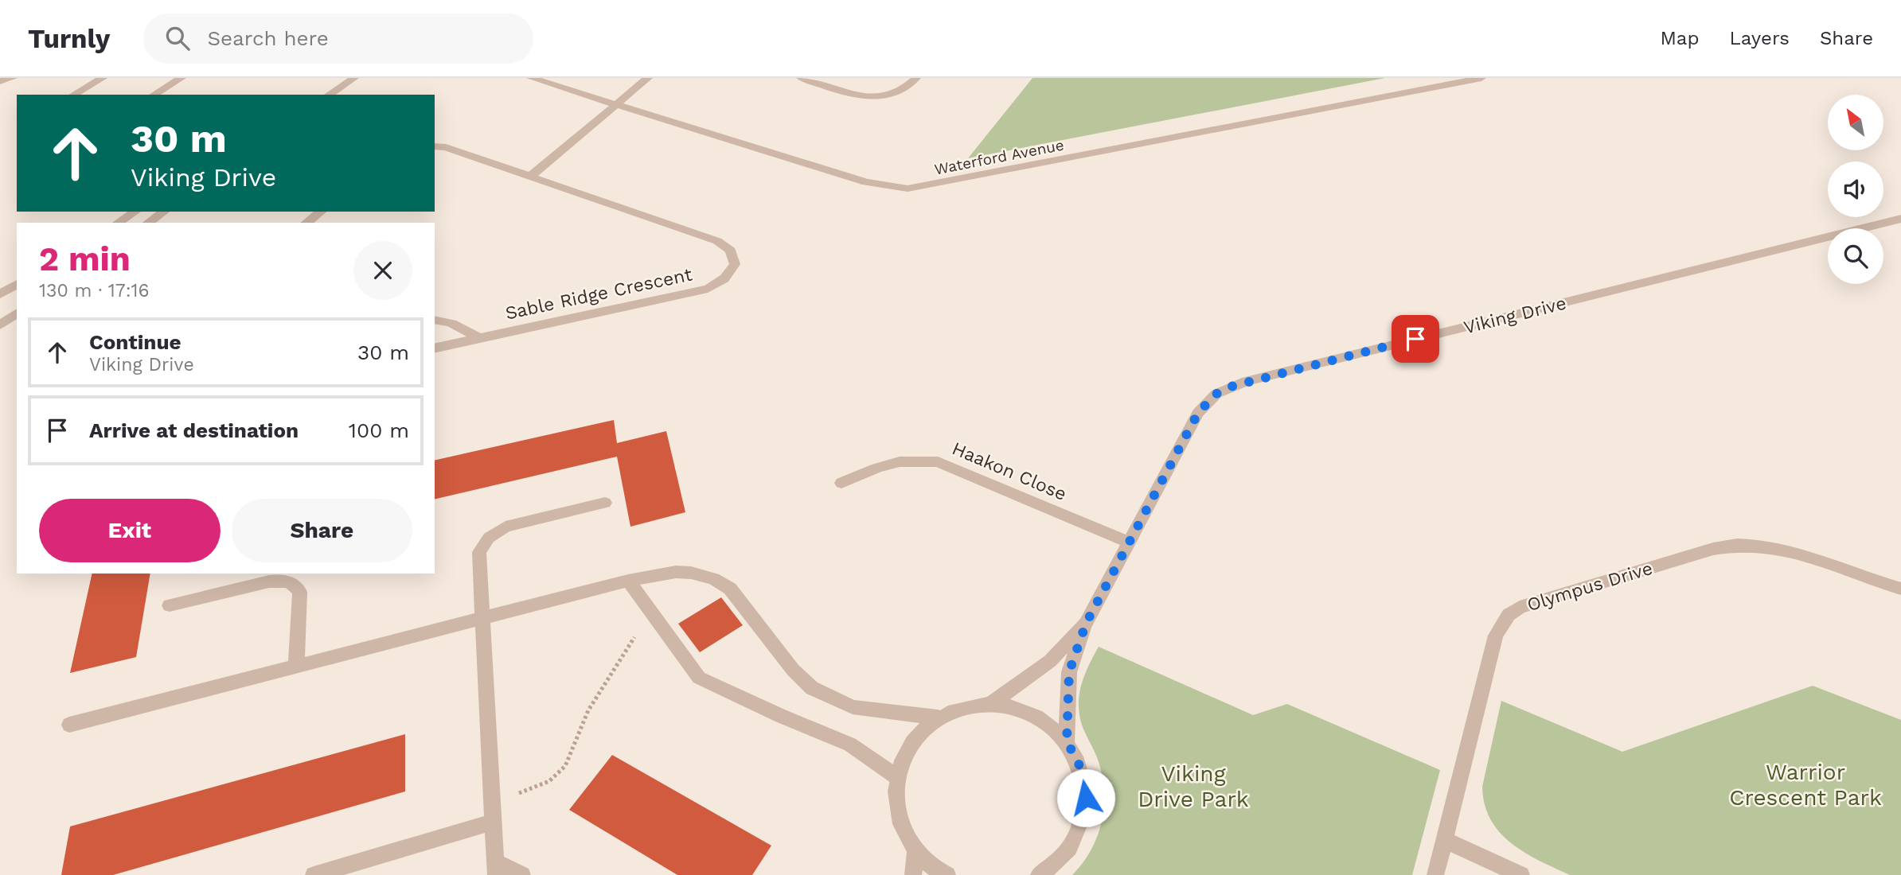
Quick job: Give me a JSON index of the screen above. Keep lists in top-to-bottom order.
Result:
{
  "streets": {
    "street": [
      "Waterford Avenue",
      "Sable Ridge Crescent",
      "Viking Drive",
      "Haakon Close",
      "Olympus Drive"
    ]
  },
  "crossings": [
    ["Viking Drive", "Haakon Close"]
  ],
  "parks": ["Warrior Crescent Park", "Viking Drive Park"],
  "north": "top left",
  "page": {
    "header": "Turnly",
    "search": "Search here",
    "nav": ["Map", "Layers", "Share"],
    "turn": ["30 m", "Viking Drive"],
    "heading": ["2 min", "130 m · 17:16"],
    "list": [
      {
        "name": "Continue",
        "note": "Viking Drive",
        "value": "30 m"
      },
      {
        "name": "Arrive at destination",
        "value": "100 m"
      }
    ],
    "buttons": ["Exit", "Share"]
  }
}
